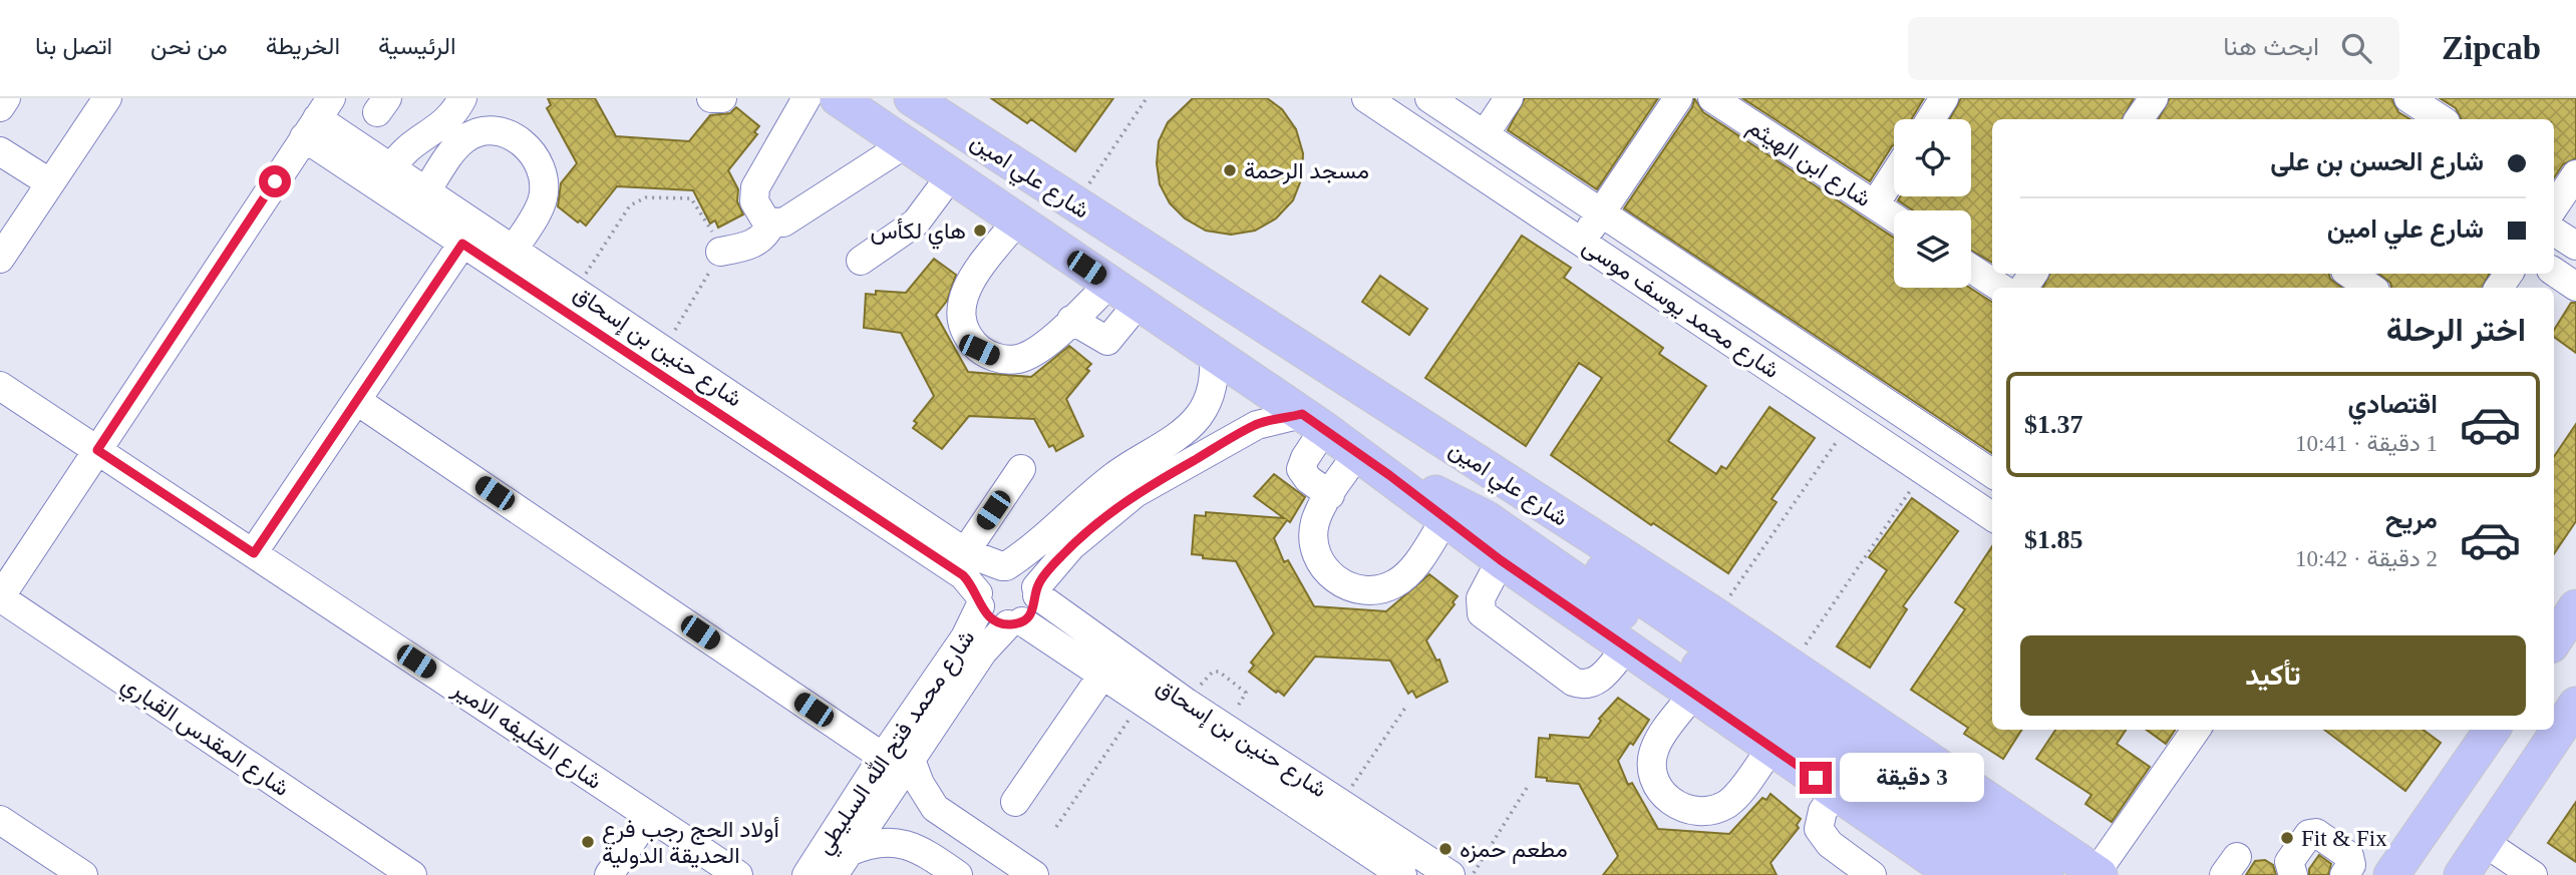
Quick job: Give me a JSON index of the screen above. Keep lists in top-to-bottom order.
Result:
{
  "streets": {
    "main road": ["شارع علي امين"],
    "street": [
      "شارع ابن الهيثم",
      "شارع محمد يوسف موسى",
      "شارع حنين بن إسحاق",
      "شارع الخليفه الامير",
      "شارع المقدس القباري",
      "شارع محمد فتح الله السليطي"
    ]
  },
  "crossings": [
    ["شارع حنين بن إسحاق", "شارع محمد فتح الله السليطي"]
  ],
  "places": [
    "مسجد الرحمة",
    "هاي لكأس",
    "Fit & Fix",
    "أولاد الحج رجب فرع الحديقة الدولية",
    "مطعم حمزه"
  ],
  "page": {
    "header": "Zipcab",
    "search": "ابحث هنا",
    "nav": [
      "الرئيسية",
      "الخريطة",
      "من نحن",
      "اتصل بنا"
    ],
    "banner": ["شارع الحسن بن على", "شارع علي امين"],
    "heading": "اختر الرحلة",
    "list": [
      {
        "name": "اقتصادي",
        "note": "1 دقيقة · 10:41",
        "value": "$1.37"
      },
      {
        "name": "مريح",
        "note": "2 دقيقة · 10:42",
        "value": "$1.85"
      }
    ],
    "buttons": "تأكيد",
    "bubble": "3 دقيقة"
  }
}
